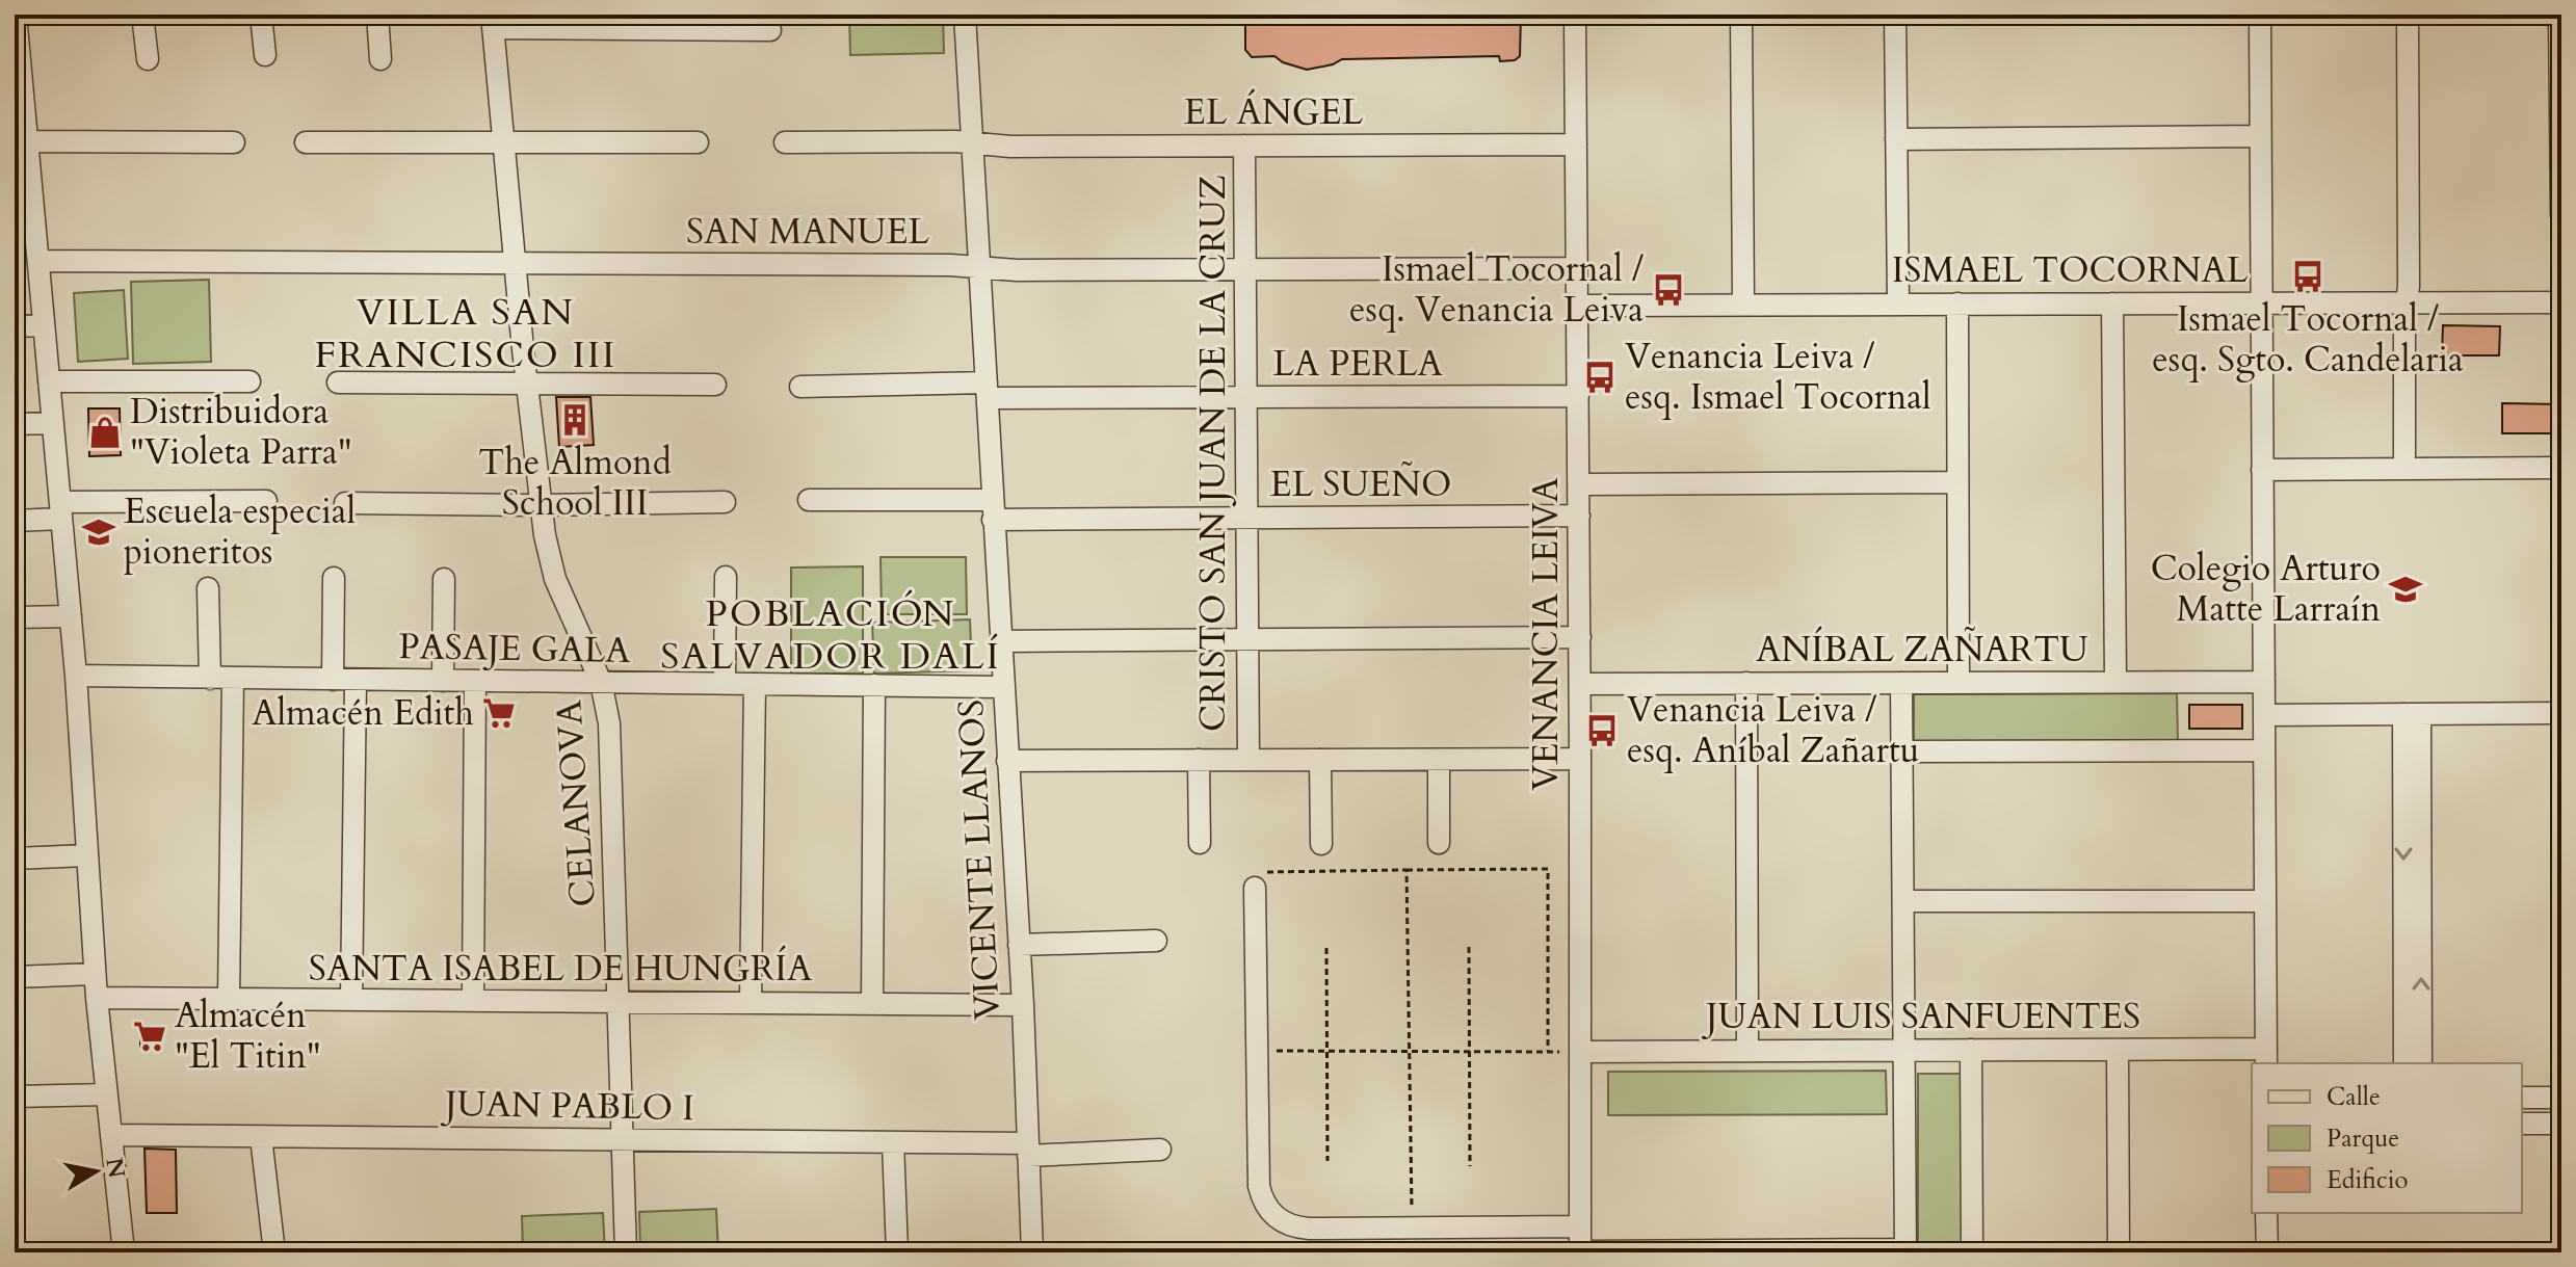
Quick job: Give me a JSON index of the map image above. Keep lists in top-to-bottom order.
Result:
{
  "streets": {
    "street": [
      "EL ÁNGEL",
      "SAN MANUEL",
      "ISMAEL TOCORNAL",
      "LA PERLA",
      "CRISTO SAN JUAN DE LA CRUZ",
      "EL SUEÑO",
      "VENANCIA LEIVA",
      "PASAJE GALA",
      "ANÍBAL ZAÑARTU",
      "CELANOVA",
      "VICENTE LLANOS",
      "SANTA ISABEL DE HUNGRÍA",
      "JUAN LUIS SANFUENTES",
      "JUAN PABLO I"
    ]
  },
  "crossings": [
    ["EL ÁNGEL", "CRISTO SAN JUAN DE LA CRUZ"],
    ["EL ÁNGEL", "VENANCIA LEIVA"],
    ["EL ÁNGEL", "VICENTE LLANOS"],
    ["SAN MANUEL", "CRISTO SAN JUAN DE LA CRUZ"],
    ["SAN MANUEL", "VENANCIA LEIVA"],
    ["SAN MANUEL", "CELANOVA"],
    ["SAN MANUEL", "VICENTE LLANOS"],
    ["ISMAEL TOCORNAL", "VENANCIA LEIVA"],
    ["LA PERLA", "CRISTO SAN JUAN DE LA CRUZ"],
    ["LA PERLA", "VENANCIA LEIVA"],
    ["LA PERLA", "VICENTE LLANOS"],
    ["CRISTO SAN JUAN DE LA CRUZ", "EL SUEÑO"],
    ["EL SUEÑO", "VENANCIA LEIVA"],
    ["EL SUEÑO", "VICENTE LLANOS"],
    ["VENANCIA LEIVA", "ANÍBAL ZAÑARTU"],
    ["VENANCIA LEIVA", "JUAN LUIS SANFUENTES"],
    ["PASAJE GALA", "CELANOVA"],
    ["PASAJE GALA", "VICENTE LLANOS"],
    ["CELANOVA", "SANTA ISABEL DE HUNGRÍA"],
    ["CELANOVA", "JUAN PABLO I"],
    ["VICENTE LLANOS", "SANTA ISABEL DE HUNGRÍA"],
    ["VICENTE LLANOS", "JUAN PABLO I"]
  ],
  "districts": ["VILLA SAN FRANCISCO III", "POBLACIÓN SALVADOR DALÍ"],
  "places": {
    "bus stop": [
      "Ismael Tocornal / esq. Sgto. Candelaria",
      "Ismael Tocornal / esq. Venancia Leiva",
      "Venancia Leiva / esq. Ismael Tocornal",
      "Venancia Leiva / esq. Aníbal Zañartu"
    ],
    "building": ["The Almond School III"],
    "shop": ["Distribuidora \"Violeta Parra\""],
    "school or university": ["Escuela especial pioneritos", "Colegio Arturo Matte Larraín"],
    "supermarket": ["Almacén Edith", "Almacén \"El Titin\""]
  },
  "legend": ["Calle", "Parque", "Edificio"],
  "north": "right"
}
